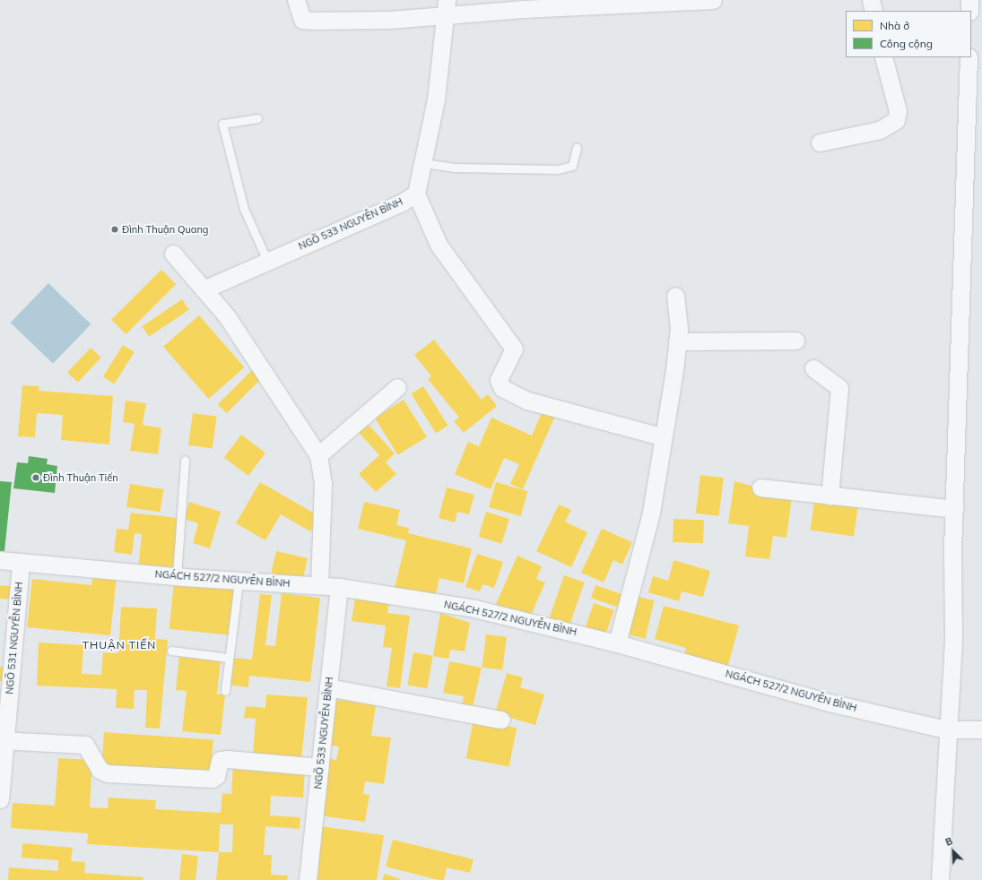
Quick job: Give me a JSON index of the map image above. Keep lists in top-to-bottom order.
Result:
{
  "streets": {
    "street": ["NGÕ 533 NGUYỄN BÌNH", "NGÁCH 527/2 NGUYỄN BÌNH", "NGÕ 531 NGUYỄN BÌNH"]
  },
  "crossings": [
    ["NGÕ 533 NGUYỄN BÌNH", "NGÁCH 527/2 NGUYỄN BÌNH"],
    ["NGÁCH 527/2 NGUYỄN BÌNH", "NGÕ 531 NGUYỄN BÌNH"]
  ],
  "districts": ["THUẬN TIẾN"],
  "places": ["Đình Thuận Quang", "Đình Thuận Tiến"],
  "legend": ["Nhà ở", "Công cộng"],
  "north": "top left"
}
